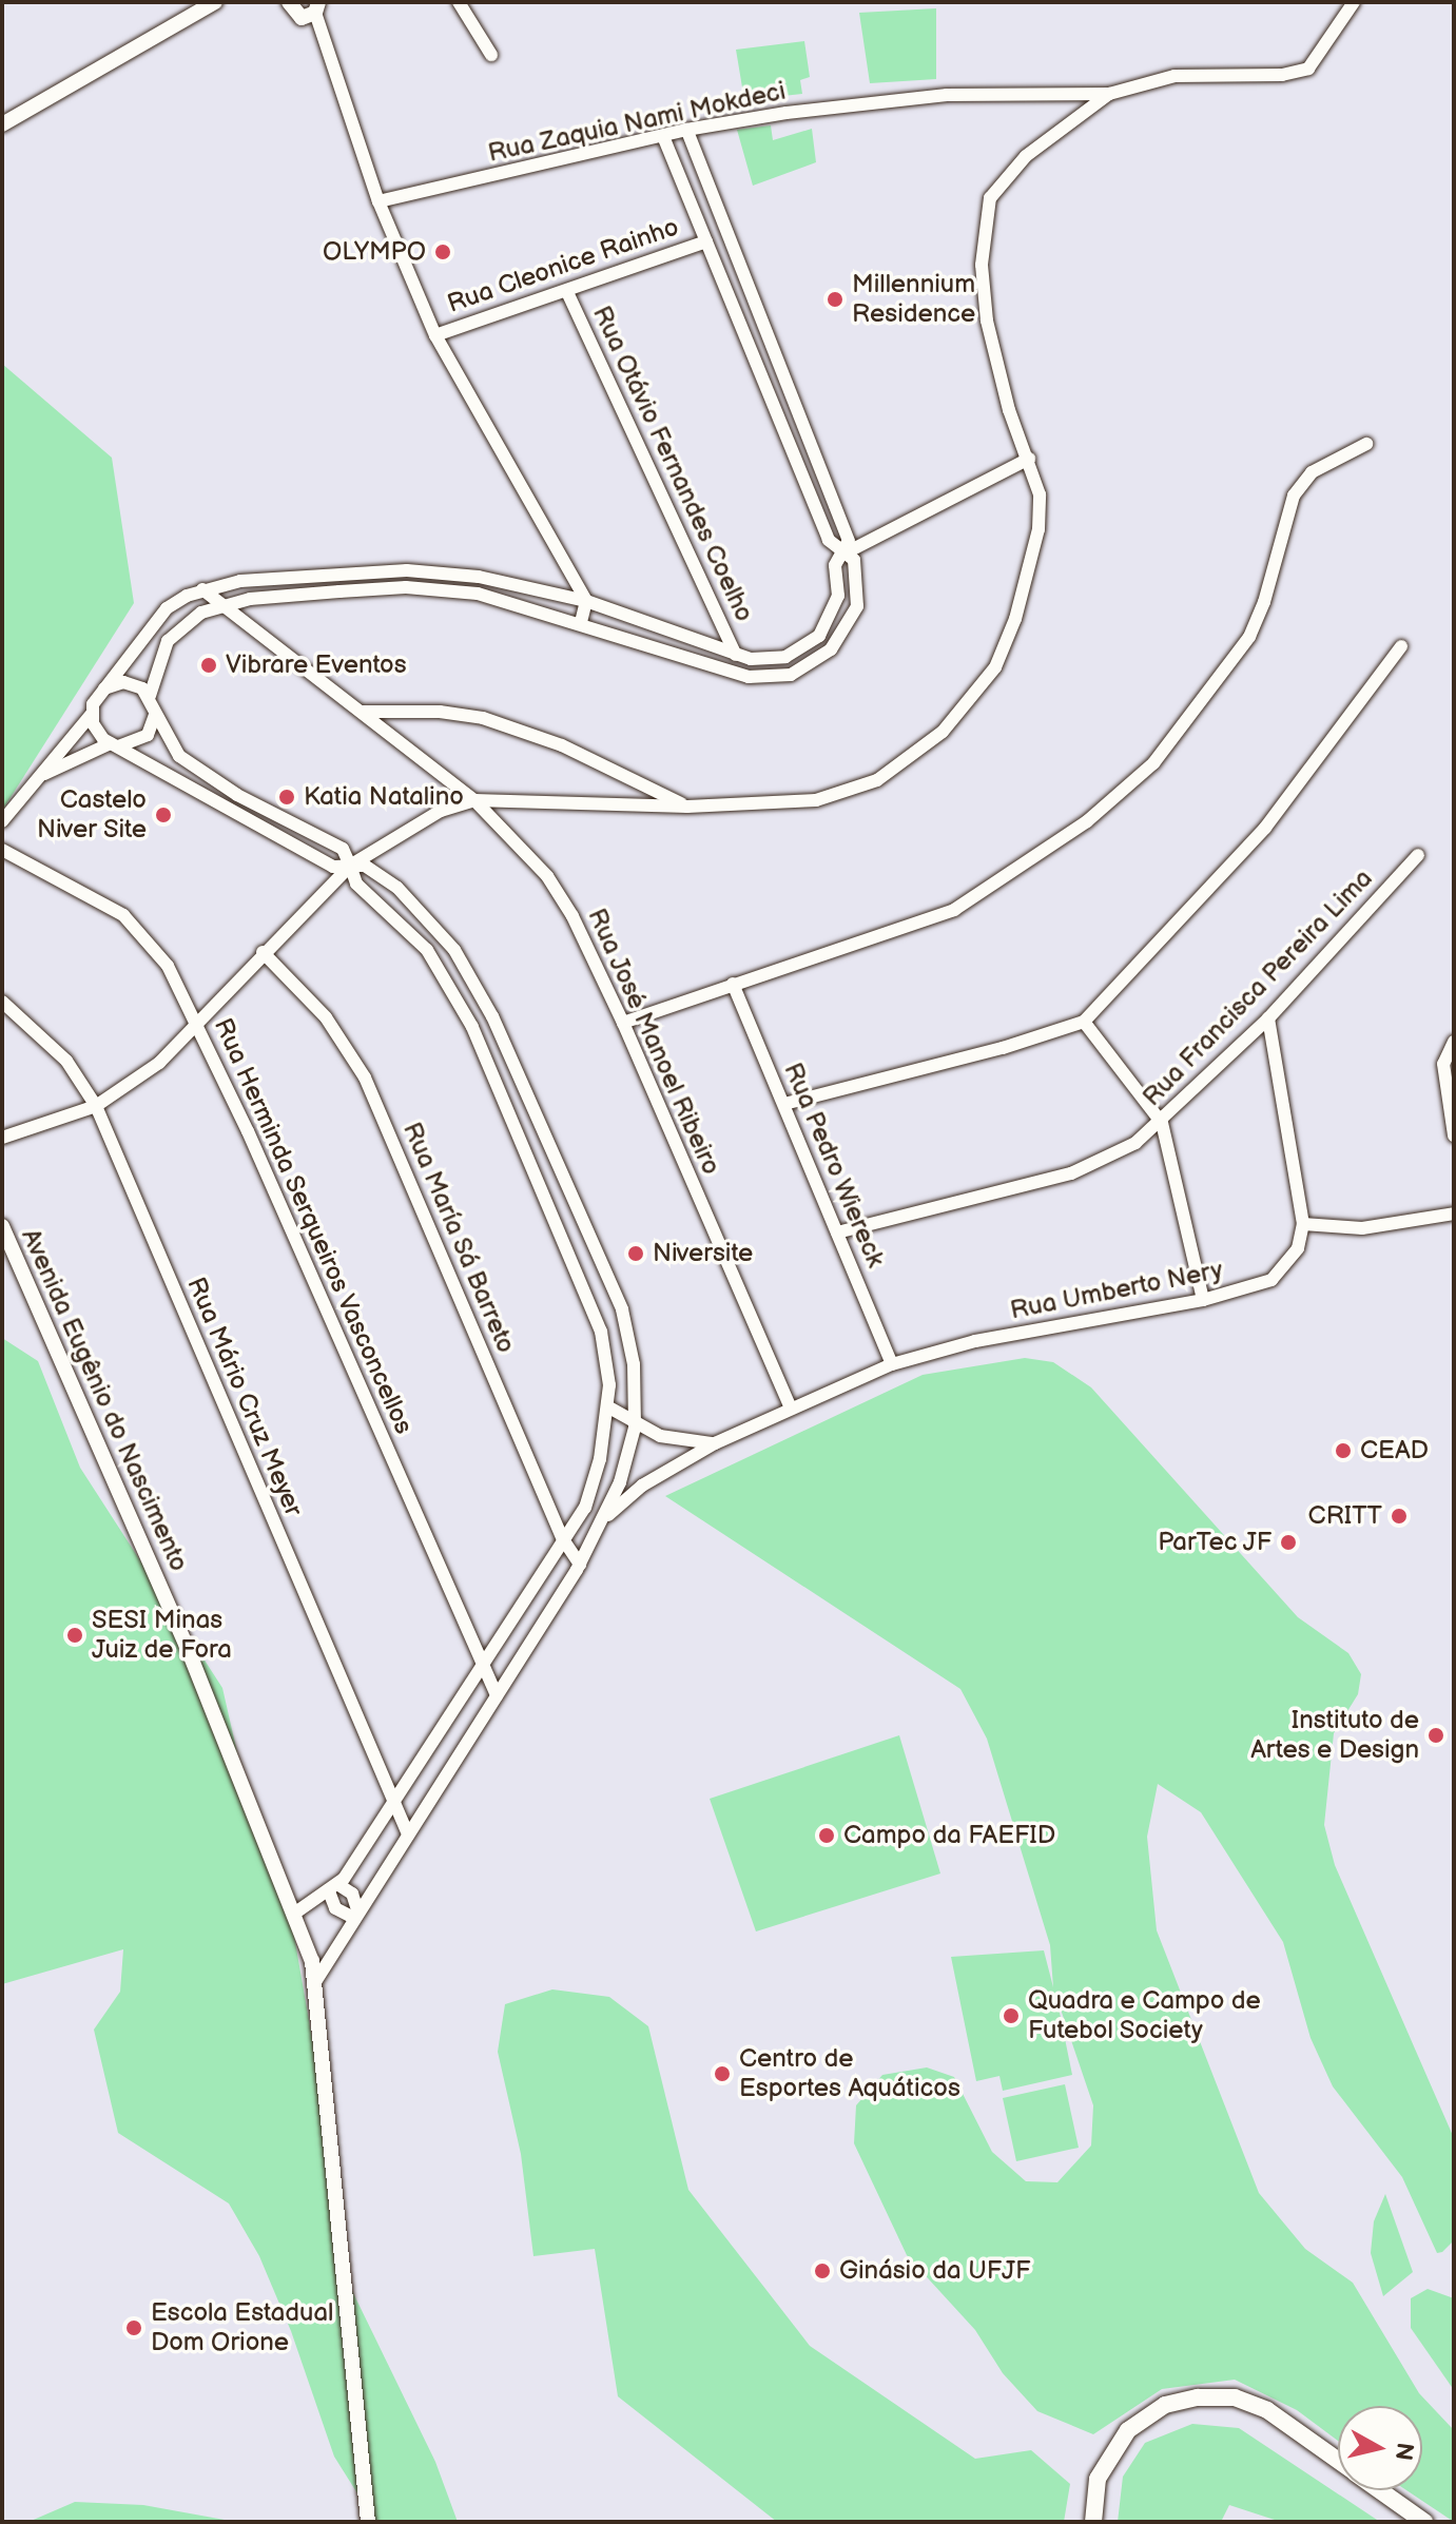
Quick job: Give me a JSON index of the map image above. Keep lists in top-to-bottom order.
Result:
{
  "streets": {
    "street": [
      "Rua Zaquia Nami Mokdeci",
      "Rua Cleonice Rainho",
      "Rua Otávio Fernandes Coelho",
      "Rua Francisca Pereira Lima",
      "Rua José Manoel Ribeiro",
      "Rua Pedro Wiereck",
      "Rua Herminda Serqueiros Vasconcellos",
      "Rua María Sá Barreto",
      "Rua Umberto Nery",
      "Rua Mário Cruz Meyer",
      "Avenida Eugênio do Nascimento"
    ]
  },
  "crossings": [
    ["Rua Cleonice Rainho", "Rua Otávio Fernandes Coelho"],
    ["Rua Francisca Pereira Lima", "Rua Pedro Wiereck"],
    ["Rua José Manoel Ribeiro", "Rua Umberto Nery"],
    ["Rua Pedro Wiereck", "Rua Umberto Nery"]
  ],
  "places": [
    "OLYMPO",
    "Millennium Residence",
    "Vibrare Eventos",
    "Katia Natalino",
    "Castelo Niver Site",
    "Niversite",
    "CEAD",
    "CRITT",
    "ParTec JF",
    "SESI Minas Juiz de Fora",
    "Instituto de Artes e Design",
    "Campo da FAEFID",
    "Quadra e Campo de Futebol Society",
    "Centro de Esportes Aquáticos",
    "Ginásio da UFJF",
    "Escola Estadual Dom Orione"
  ],
  "north": "right"
}
